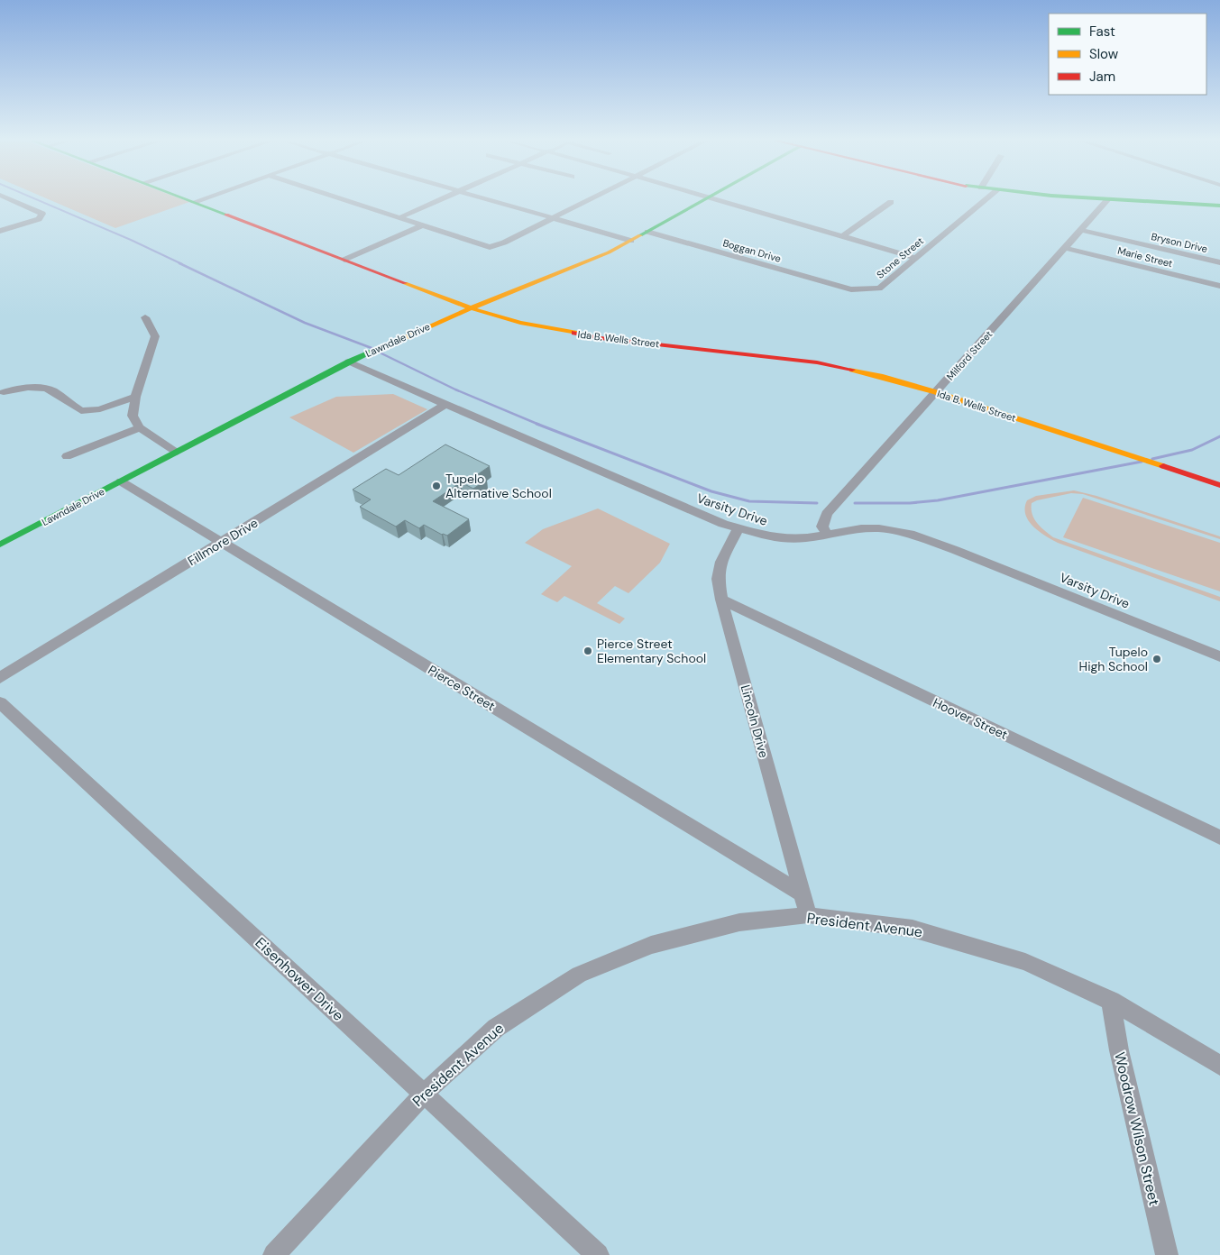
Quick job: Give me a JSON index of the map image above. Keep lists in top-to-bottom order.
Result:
{
  "streets": {
    "street": [
      "Bryson Drive",
      "Boggan Drive",
      "Marie Street",
      "Stone Street",
      "Ida B. Wells Street",
      "Lawndale Drive",
      "Milford Street",
      "Varsity Drive",
      "Fillmore Drive",
      "Pierce Street",
      "Hoover Street",
      "Lincoln Drive",
      "President Avenue",
      "Eisenhower Drive",
      "Woodrow Wilson Street"
    ]
  },
  "crossings": [
    ["Bryson Drive", "Milford Street"],
    ["Boggan Drive", "Stone Street"],
    ["Boggan Drive", "Lawndale Drive"],
    ["Marie Street", "Milford Street"],
    ["Ida B. Wells Street", "Lawndale Drive"],
    ["Ida B. Wells Street", "Milford Street"],
    ["Lawndale Drive", "Varsity Drive"],
    ["Lawndale Drive", "Pierce Street"],
    ["Milford Street", "Varsity Drive"],
    ["Varsity Drive", "Fillmore Drive"],
    ["Varsity Drive", "Lincoln Drive"],
    ["Fillmore Drive", "Pierce Street"],
    ["Pierce Street", "Lincoln Drive"],
    ["Hoover Street", "Lincoln Drive"],
    ["Lincoln Drive", "President Avenue"],
    ["President Avenue", "Eisenhower Drive"],
    ["President Avenue", "Woodrow Wilson Street"]
  ],
  "places": ["Tupelo Alternative School", "Pierce Street Elementary School", "Tupelo High School"],
  "legend": ["Fast", "Slow", "Jam"]
}
